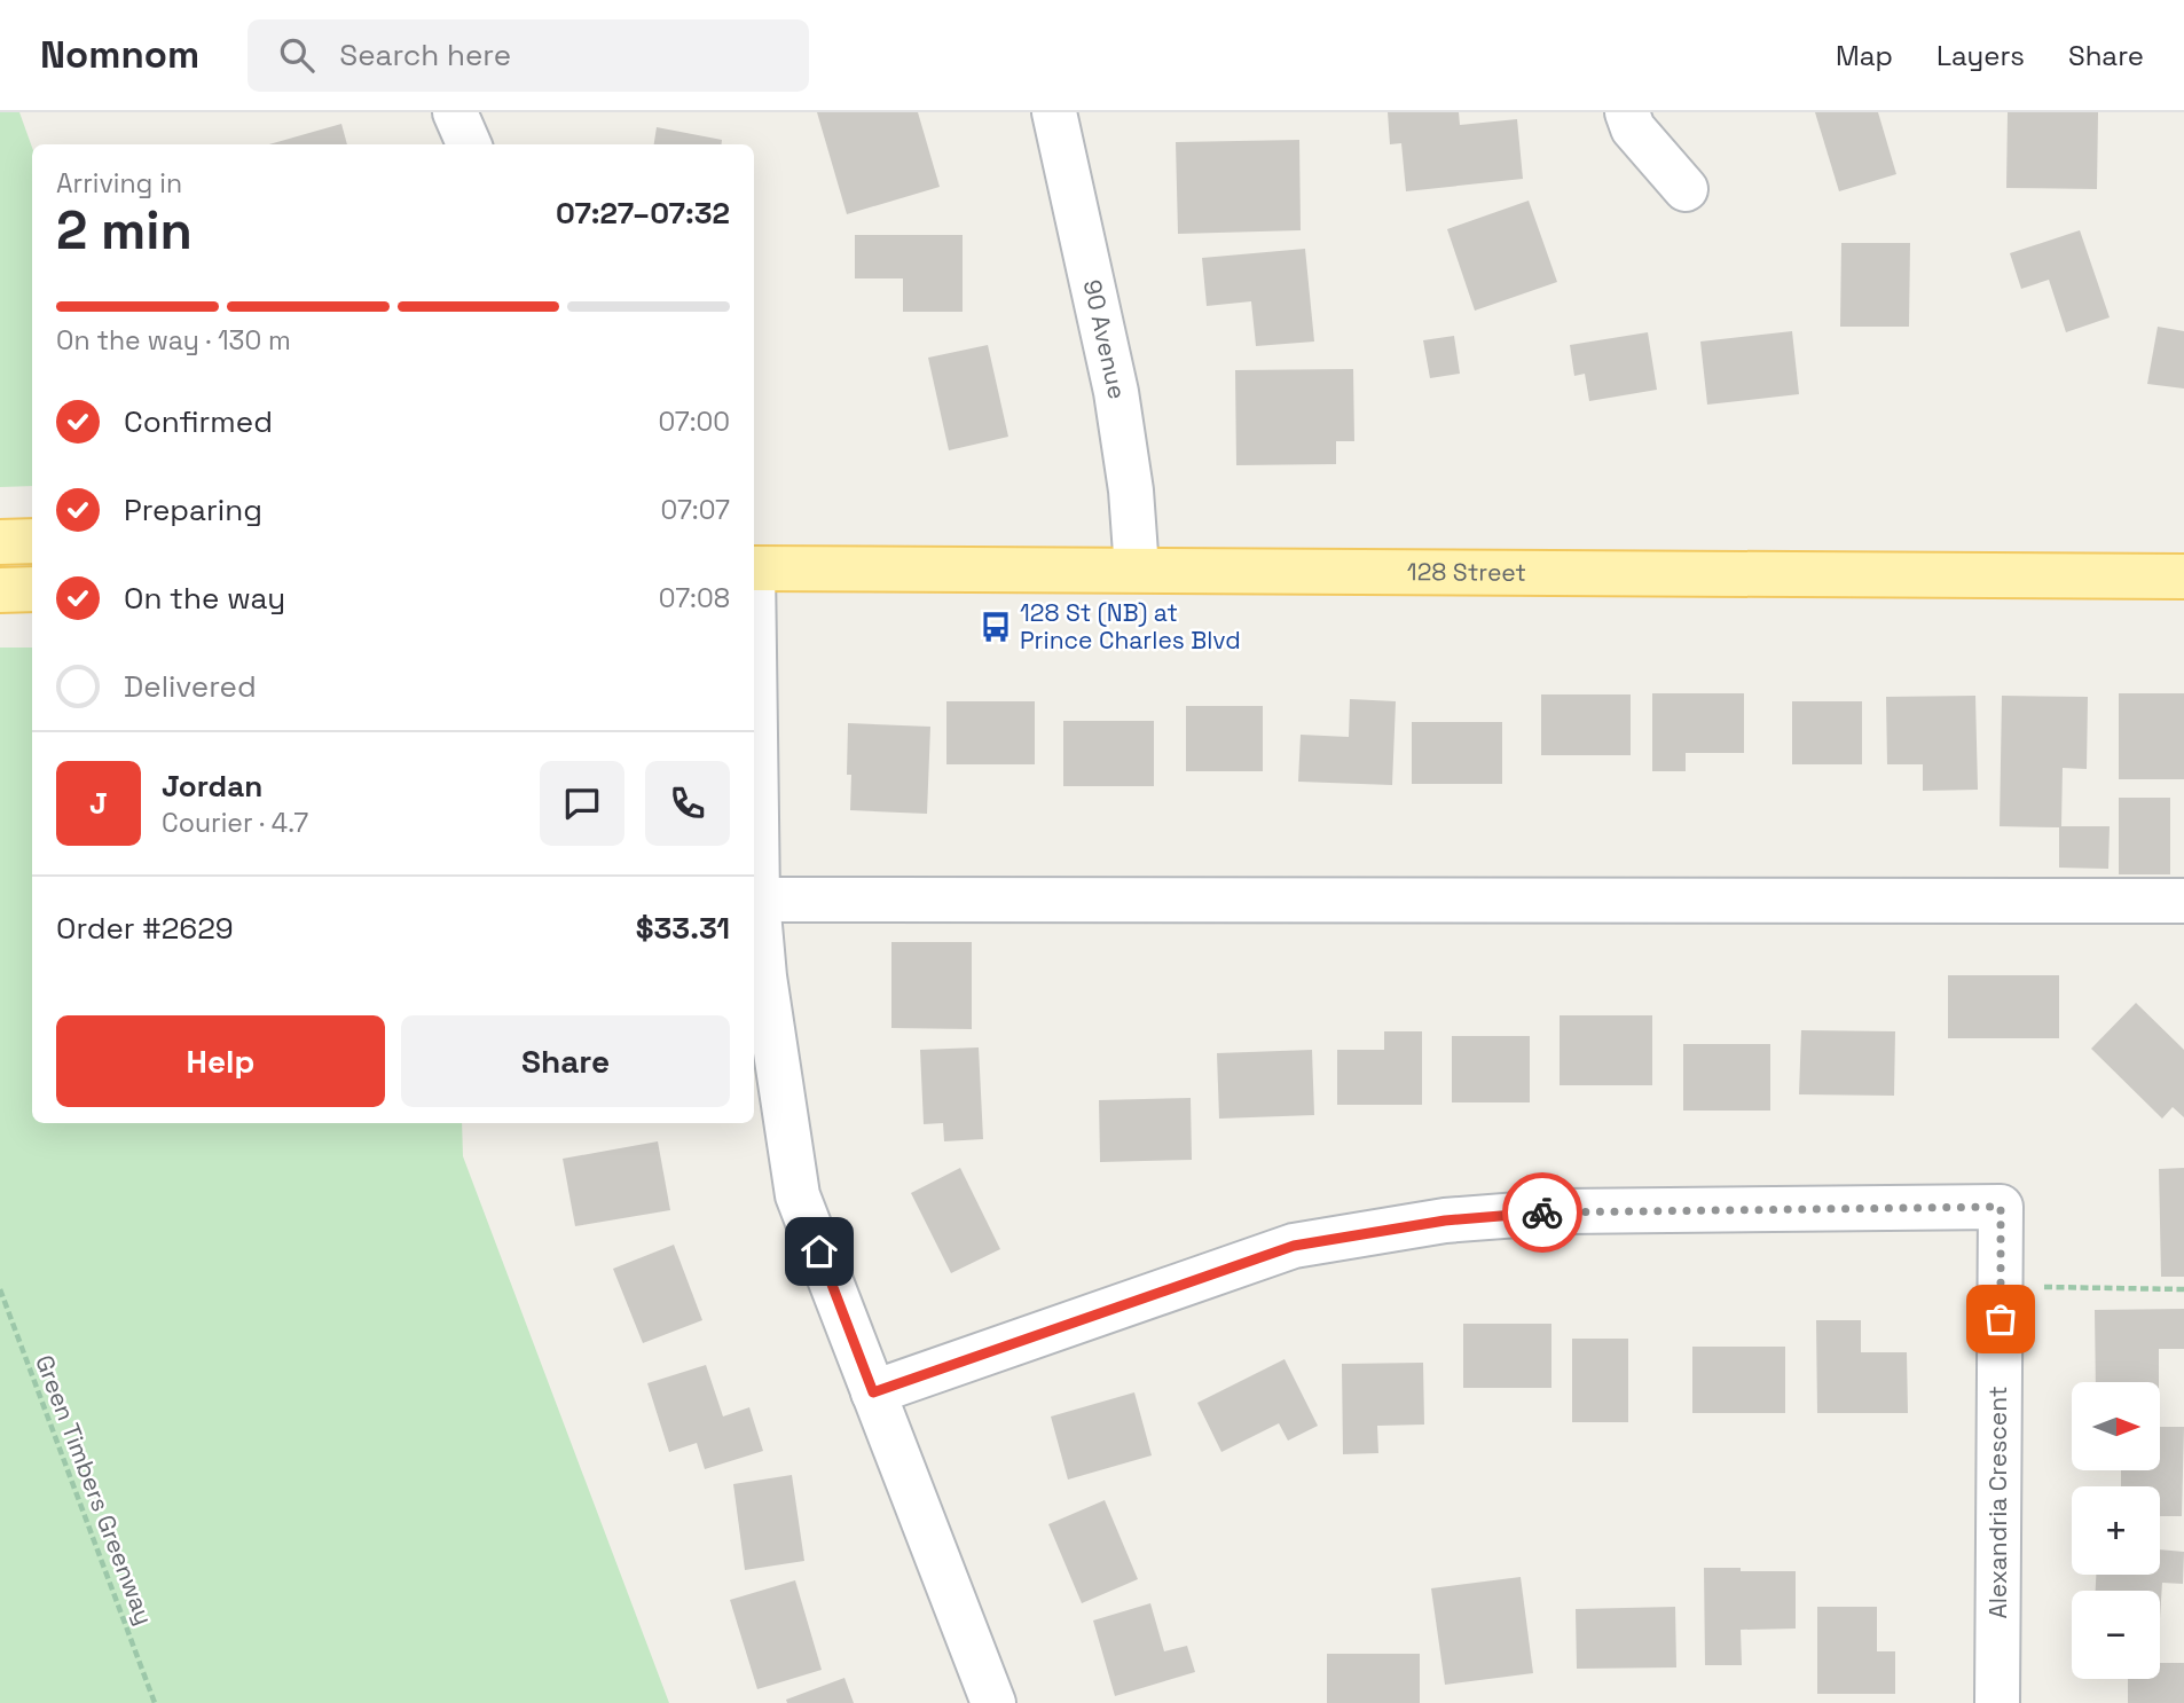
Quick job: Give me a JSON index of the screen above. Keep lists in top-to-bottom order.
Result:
{
  "streets": {
    "main road": ["128 Street"],
    "street": ["90 Avenue", "Alexandria Crescent"],
    "path": ["Green Timbers Greenway"]
  },
  "crossings": [
    ["90 Avenue", "128 Street"]
  ],
  "places": {
    "bus stop": ["128 St (NB) at Prince Charles Blvd"]
  },
  "north": "right",
  "page": {
    "header": "Nomnom",
    "search": "Search here",
    "nav": ["Map", "Layers", "Share"],
    "heading": ["2 min", "Arriving in", "07:27–07:32"],
    "panel": [
      "Jordan",
      "Courier · 4.7",
      "Order #2629",
      "$33.31"
    ],
    "bar": "On the way · 130 m",
    "list": [
      ["Confirmed", "07:00"],
      ["Preparing", "07:07"],
      ["On the way", "07:08"],
      "Delivered"
    ],
    "round": "J",
    "buttons": ["Help", "Share"],
    "map_buttons": ["+", "−"]
  }
}
